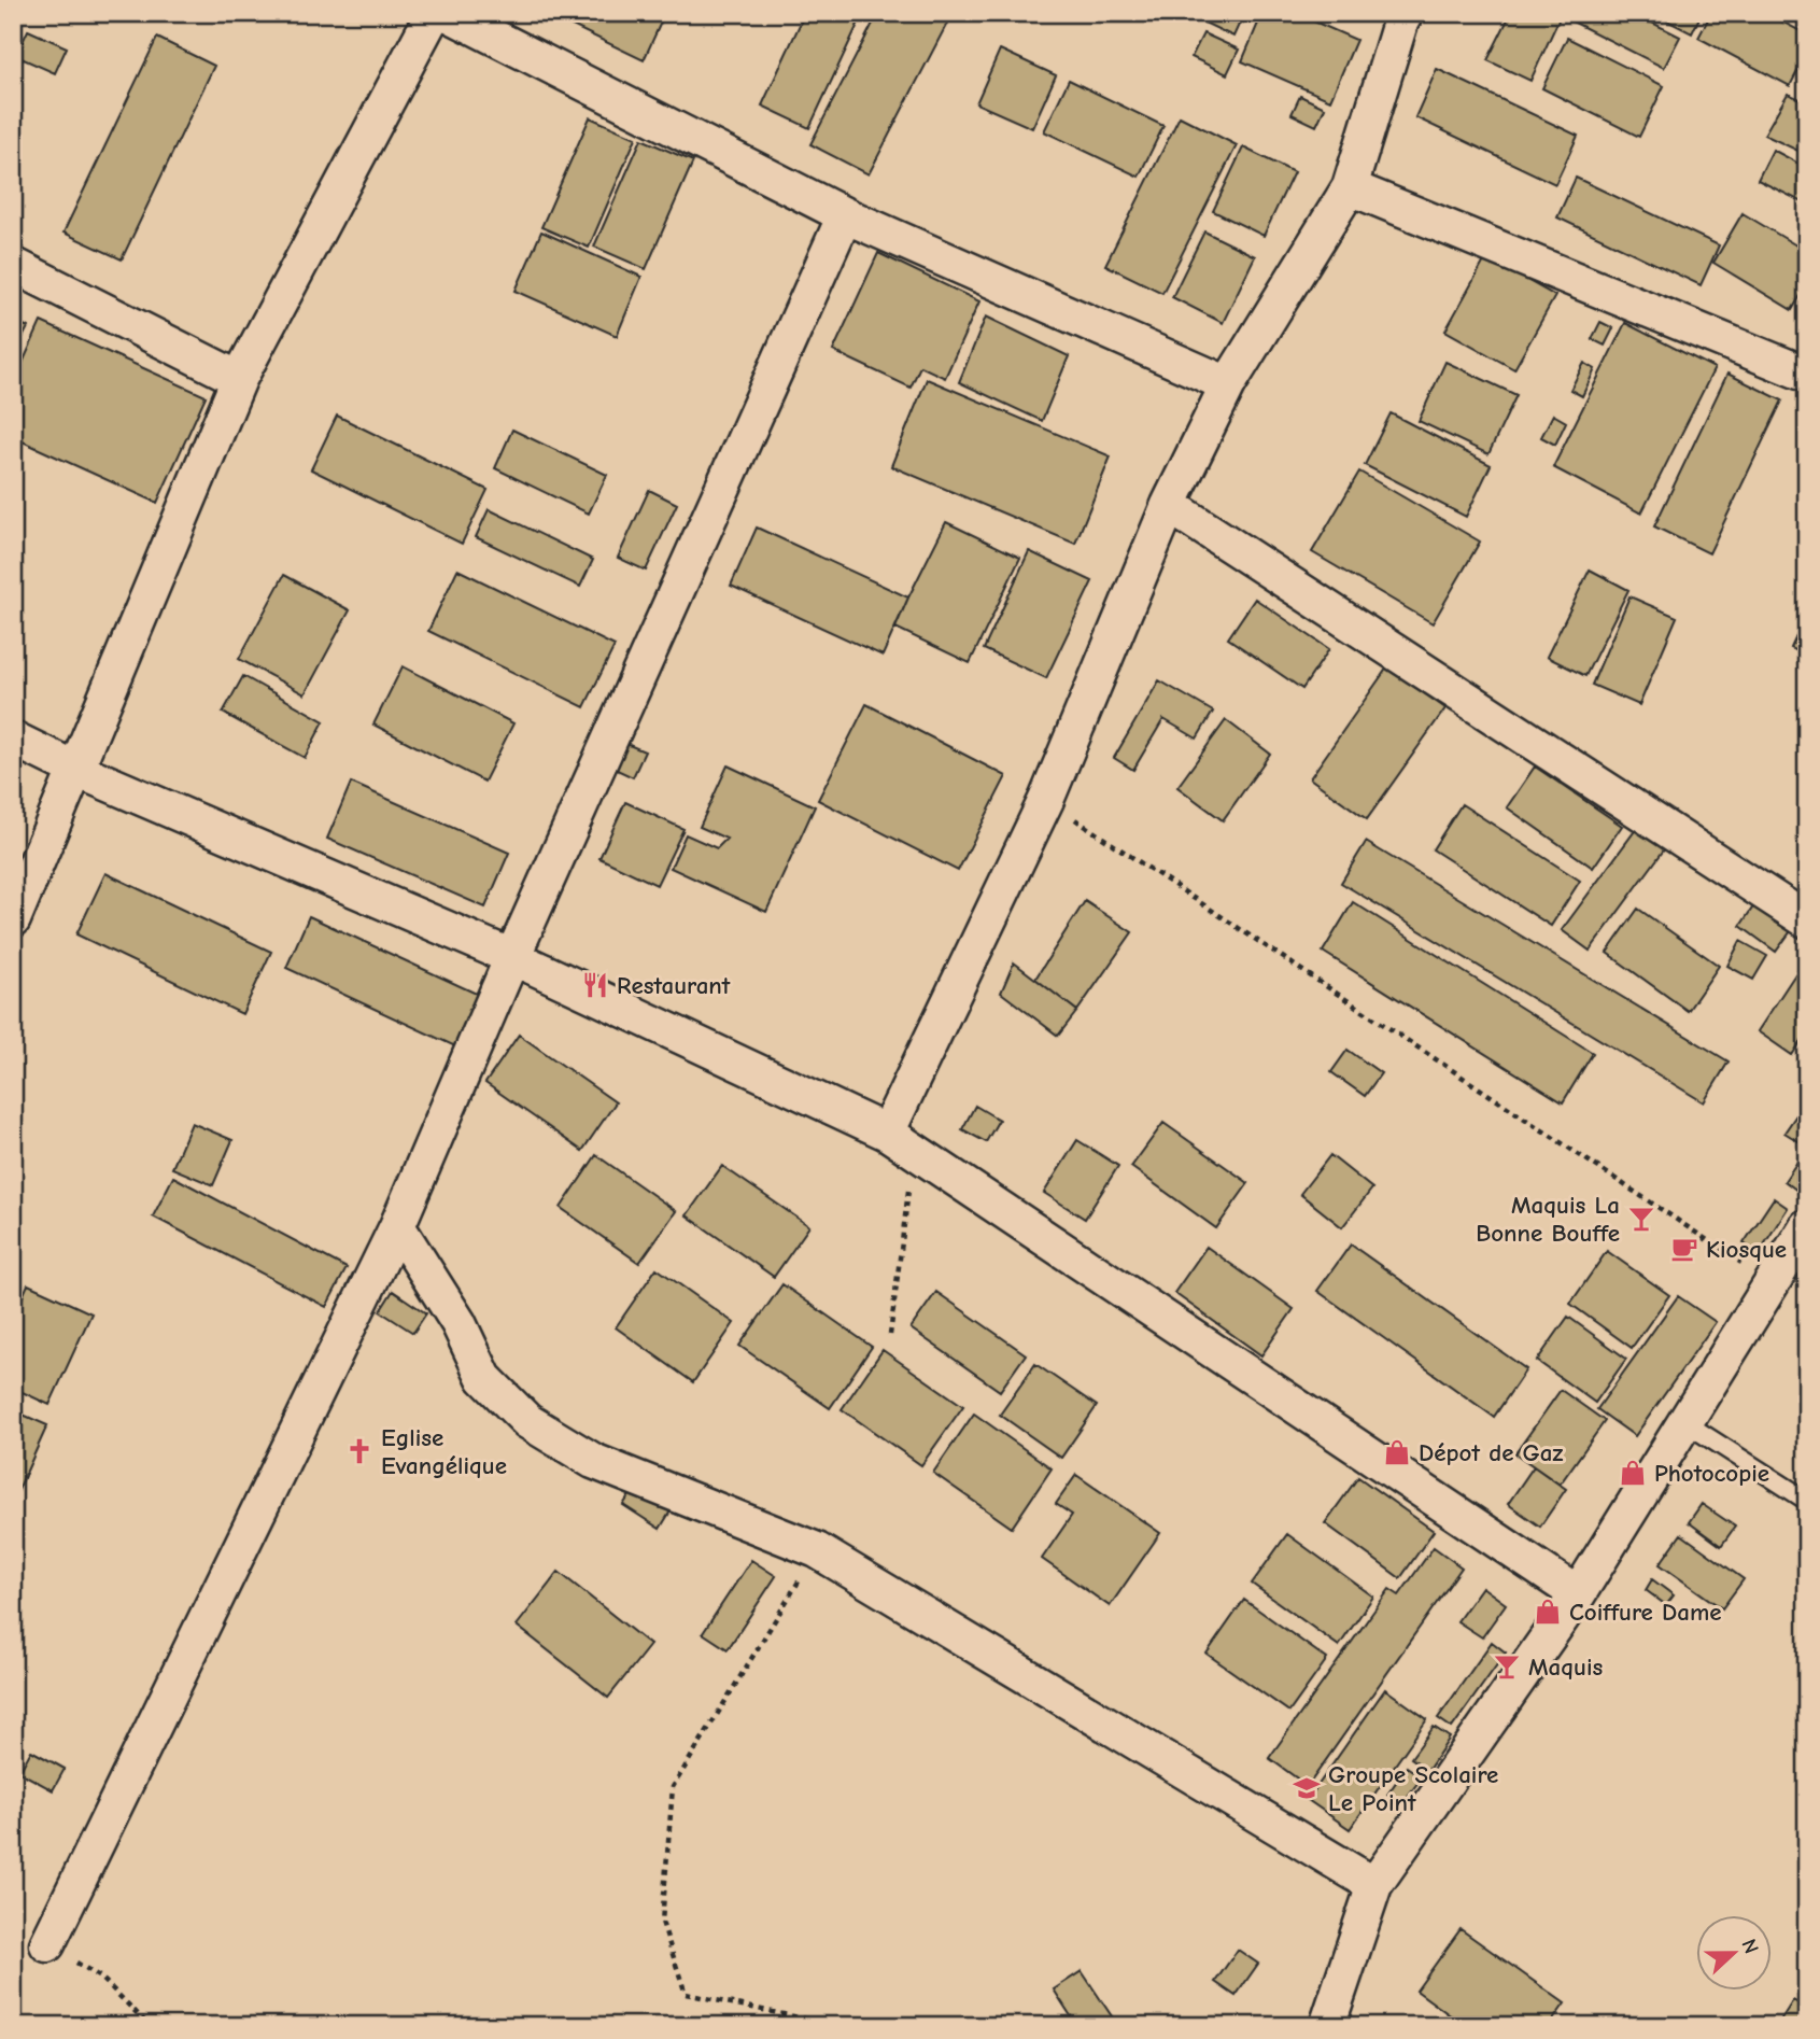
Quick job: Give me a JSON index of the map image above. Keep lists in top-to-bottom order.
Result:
{
  "places": {
    "restaurant": ["Restaurant"],
    "bar": ["Maquis La Bonne Bouffe", "Maquis"],
    "cafe": ["Kiosque"],
    "church": ["Eglise Evangélique"],
    "shop": ["Dépot de Gaz", "Photocopie", "Coiffure Dame"],
    "school or university": ["Groupe Scolaire Le Point"]
  },
  "north": "right"
}
